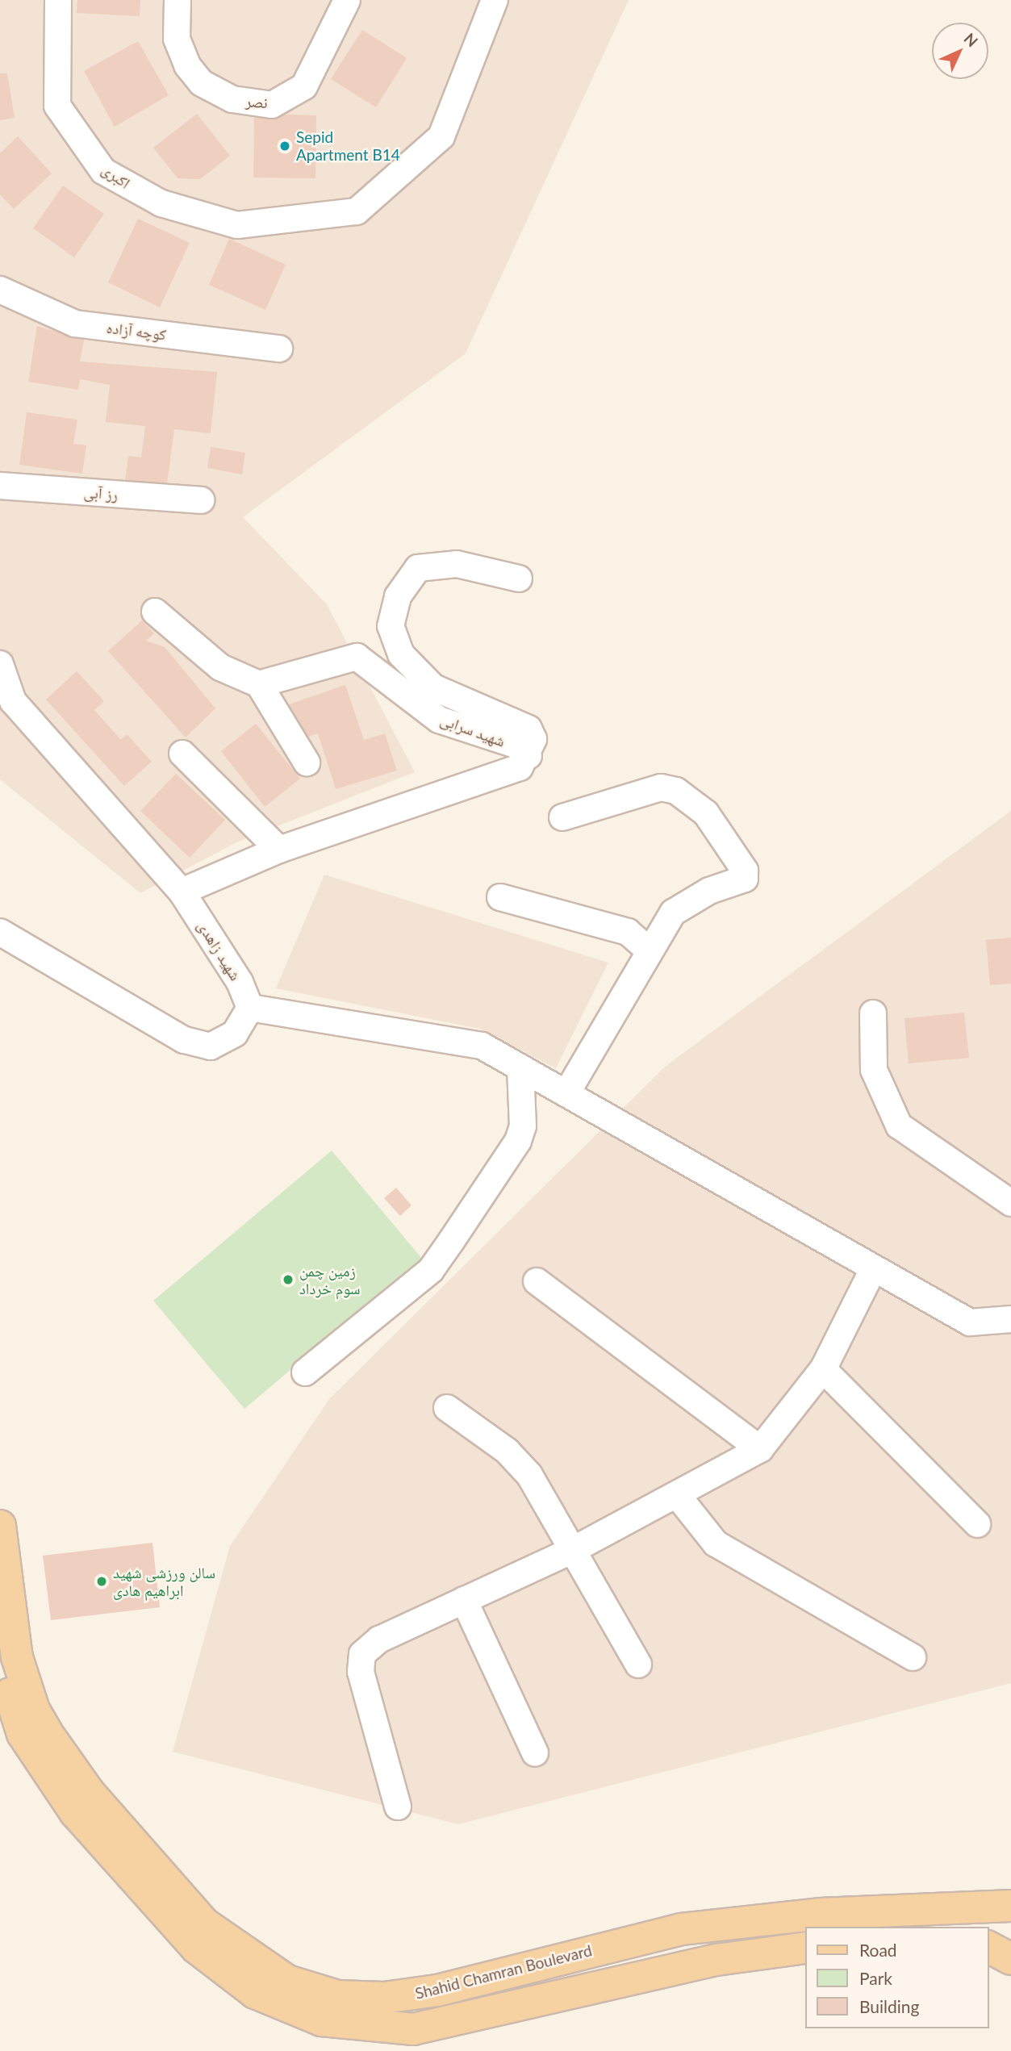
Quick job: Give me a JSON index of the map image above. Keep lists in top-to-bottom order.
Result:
{
  "streets": {
    "main road": ["Shahid Chamran Boulevard"],
    "street": [
      "نصر",
      "اکبری",
      "کوچه آزاده",
      "رز آبی",
      "شهید سرابی",
      "شهید زاهدی"
    ]
  },
  "crossings": [
    ["شهید سرابی", "شهید زاهدی"]
  ],
  "places": ["Sepid Apartment B14", "زمین چمن سوم خرداد", "سالن ورزشی شهید ابراهیم هادی"],
  "legend": ["Road", "Park", "Building"],
  "north": "top right"
}
